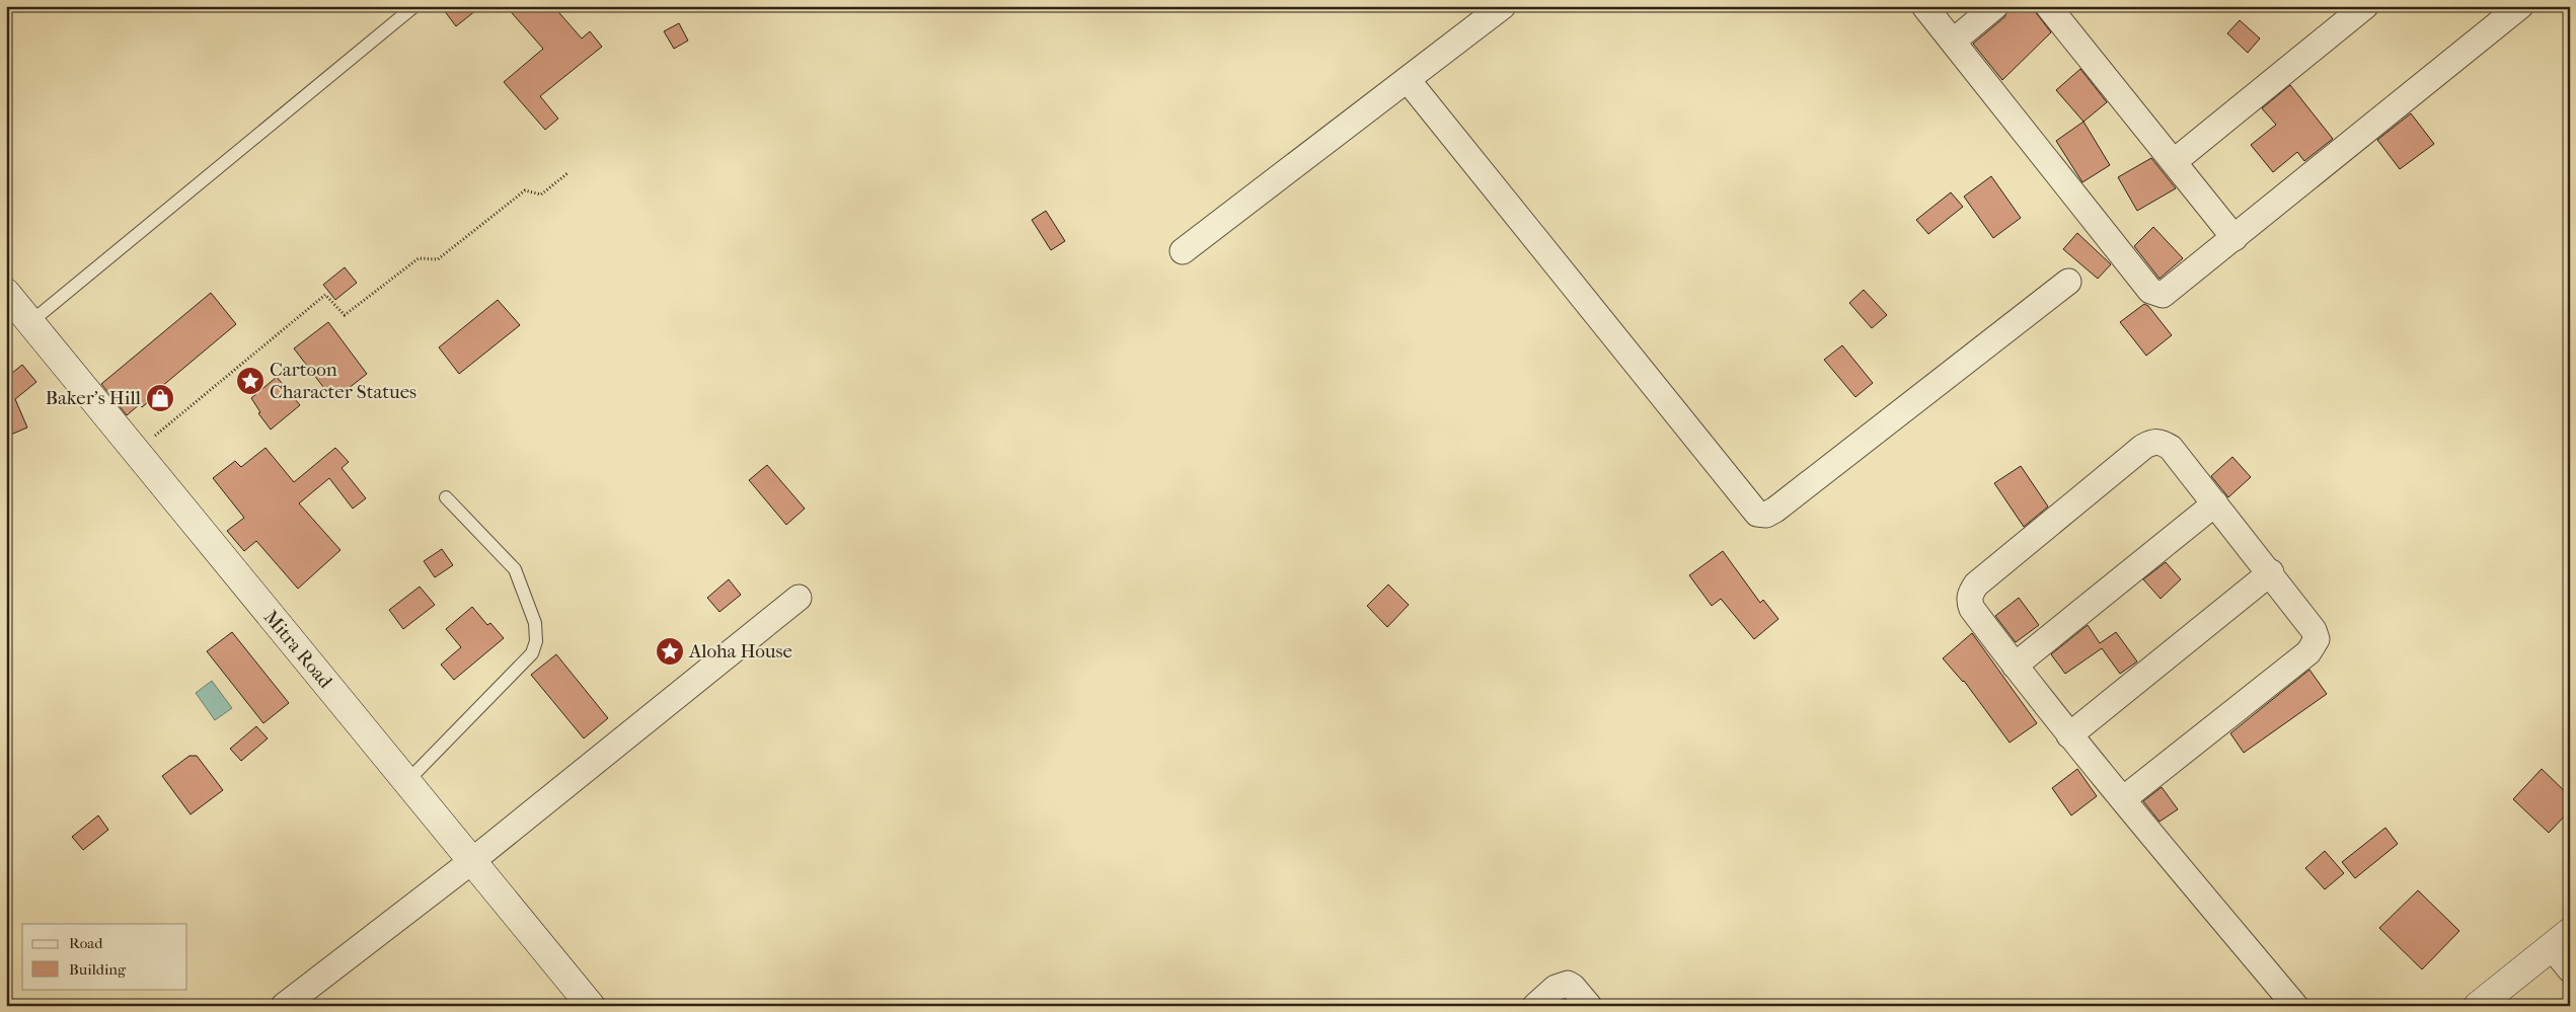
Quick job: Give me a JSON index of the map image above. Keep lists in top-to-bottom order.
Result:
{
  "streets": {
    "street": ["Mitra Road"]
  },
  "places": {
    "place": ["Cartoon Character Statues", "Aloha House"],
    "shop": ["Baker's Hill"]
  },
  "legend": ["Road", "Building"]
}
